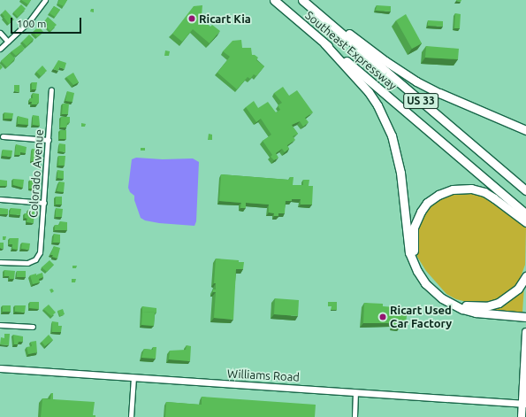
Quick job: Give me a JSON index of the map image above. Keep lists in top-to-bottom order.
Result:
{
  "streets": {
    "highway": ["Southeast Expressway", "US 33"],
    "main road": ["Williams Road"],
    "street": ["Colorado Avenue"]
  },
  "places": ["Ricart Kia", "Ricart Used Car Factory"],
  "scale_bar": "100 m"
}
